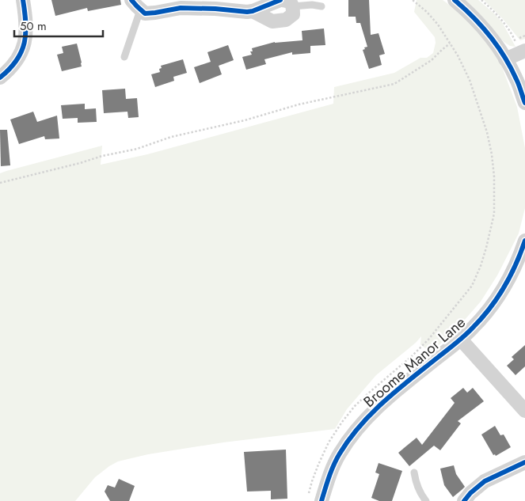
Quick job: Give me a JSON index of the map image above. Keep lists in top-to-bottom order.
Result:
{
  "streets": {
    "street": ["Broome Manor Lane"]
  },
  "scale_bar": "50 m"
}
